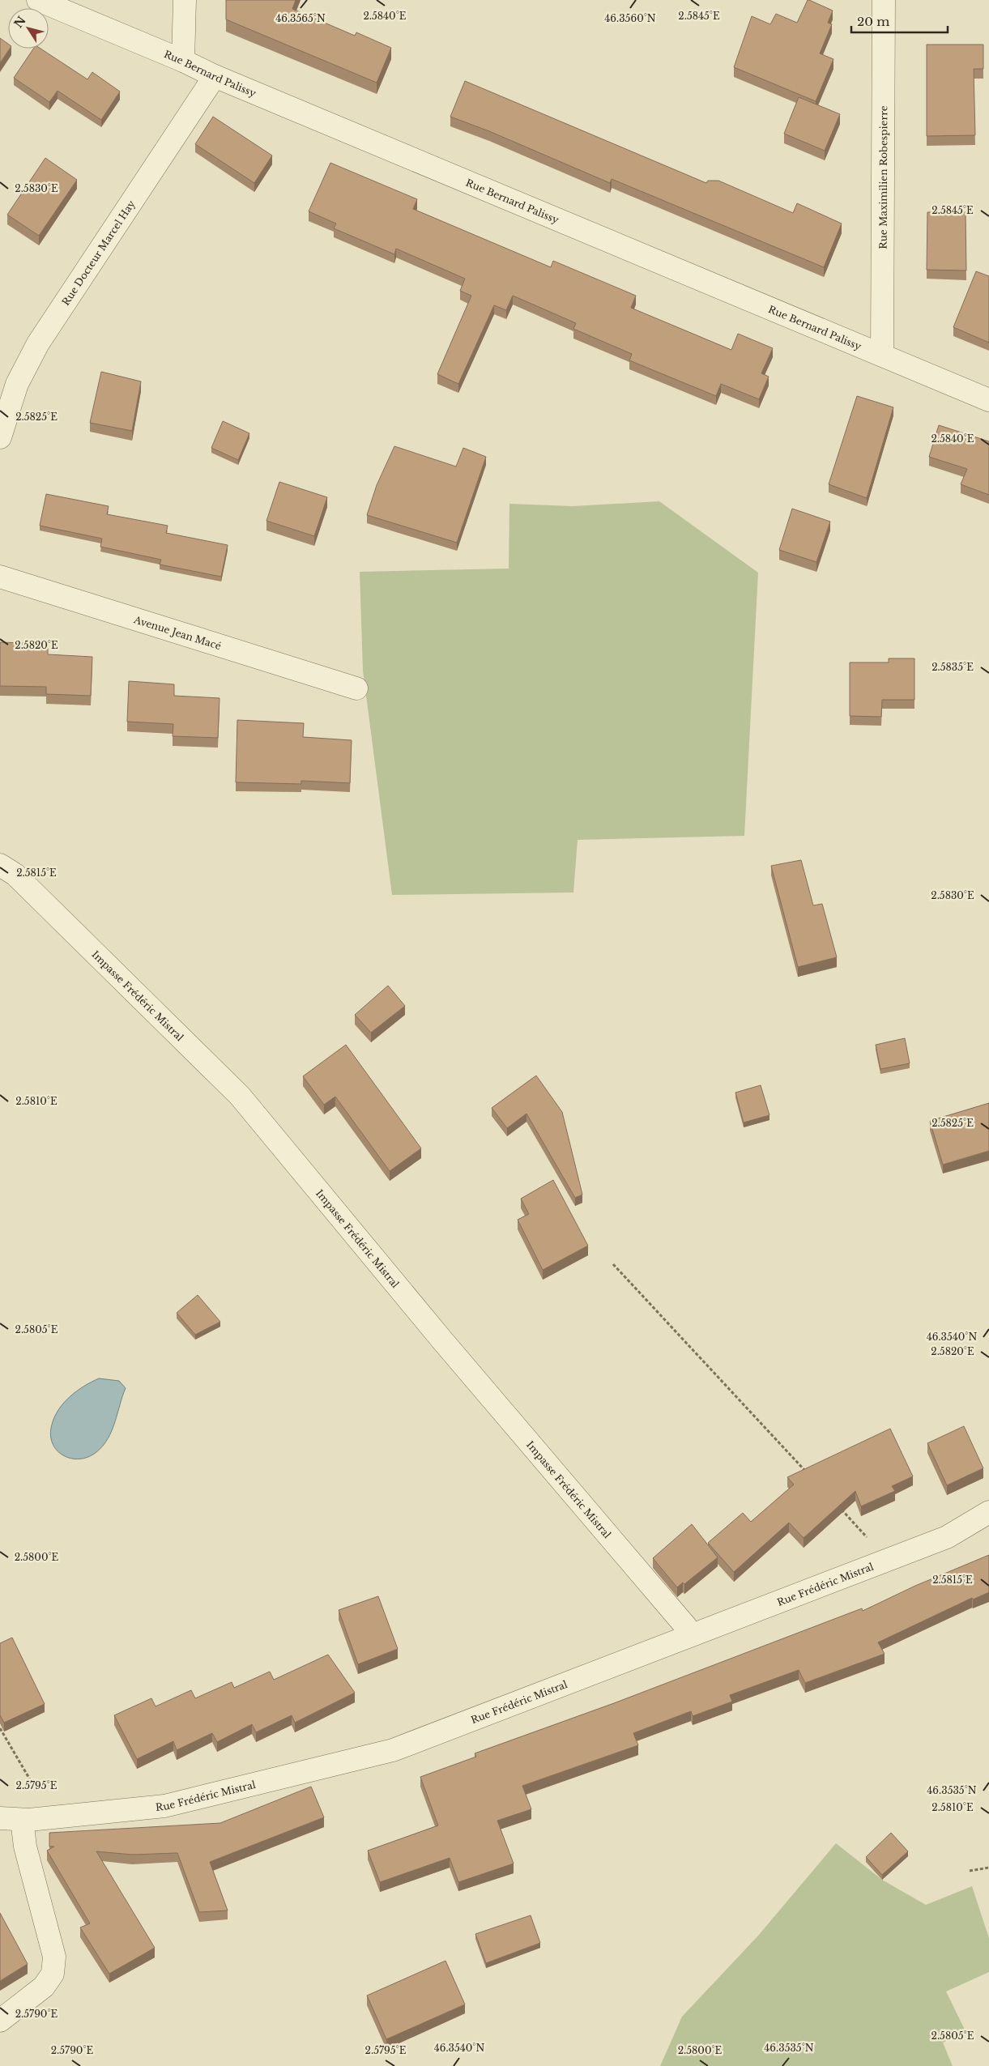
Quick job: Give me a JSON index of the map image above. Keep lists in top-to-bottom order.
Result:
{
  "streets": {
    "street": [
      "Rue Bernard Palissy",
      "Rue Maximilien Robespierre",
      "Rue Docteur Marcel Hay",
      "Avenue Jean Macé",
      "Impasse Frédéric Mistral",
      "Rue Frédéric Mistral"
    ]
  },
  "crossings": [
    ["Rue Bernard Palissy", "Rue Maximilien Robespierre"],
    ["Rue Bernard Palissy", "Rue Docteur Marcel Hay"],
    ["Impasse Frédéric Mistral", "Rue Frédéric Mistral"]
  ],
  "scale_bar": "20 m",
  "north": "top left",
  "coordinates": [
    "2.5840°E",
    "2.5845°E",
    "46.3565°N",
    "46.3560°N",
    "2.5830°E",
    "2.5825°E",
    "2.5820°E",
    "2.5835°E",
    "2.5815°E",
    "2.5810°E",
    "2.5805°E",
    "46.3540°N",
    "2.5800°E",
    "2.5795°E",
    "46.3535°N",
    "2.5790°E"
  ]
}
